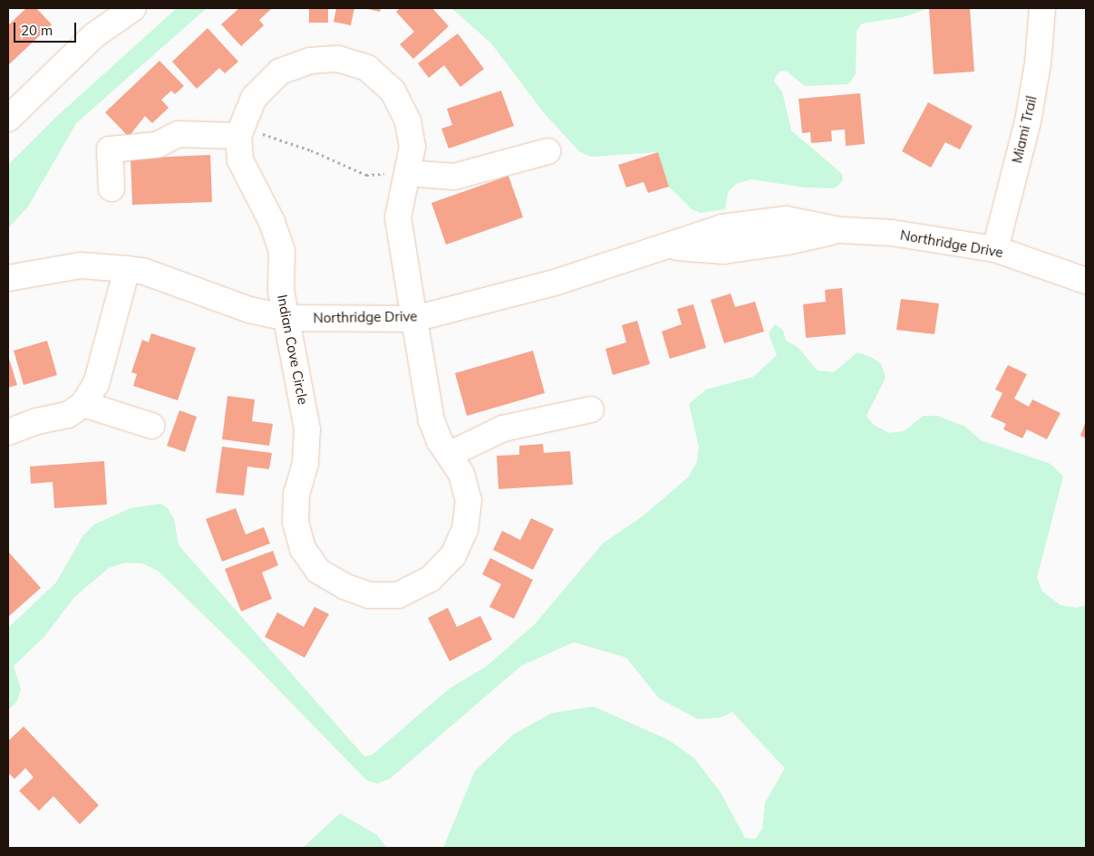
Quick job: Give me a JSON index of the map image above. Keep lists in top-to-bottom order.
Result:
{
  "streets": {
    "street": ["Miami Trail", "Northridge Drive", "Indian Cove Circle"]
  },
  "crossings": [
    ["Miami Trail", "Northridge Drive"],
    ["Northridge Drive", "Indian Cove Circle"]
  ],
  "scale_bar": "20 m"
}
